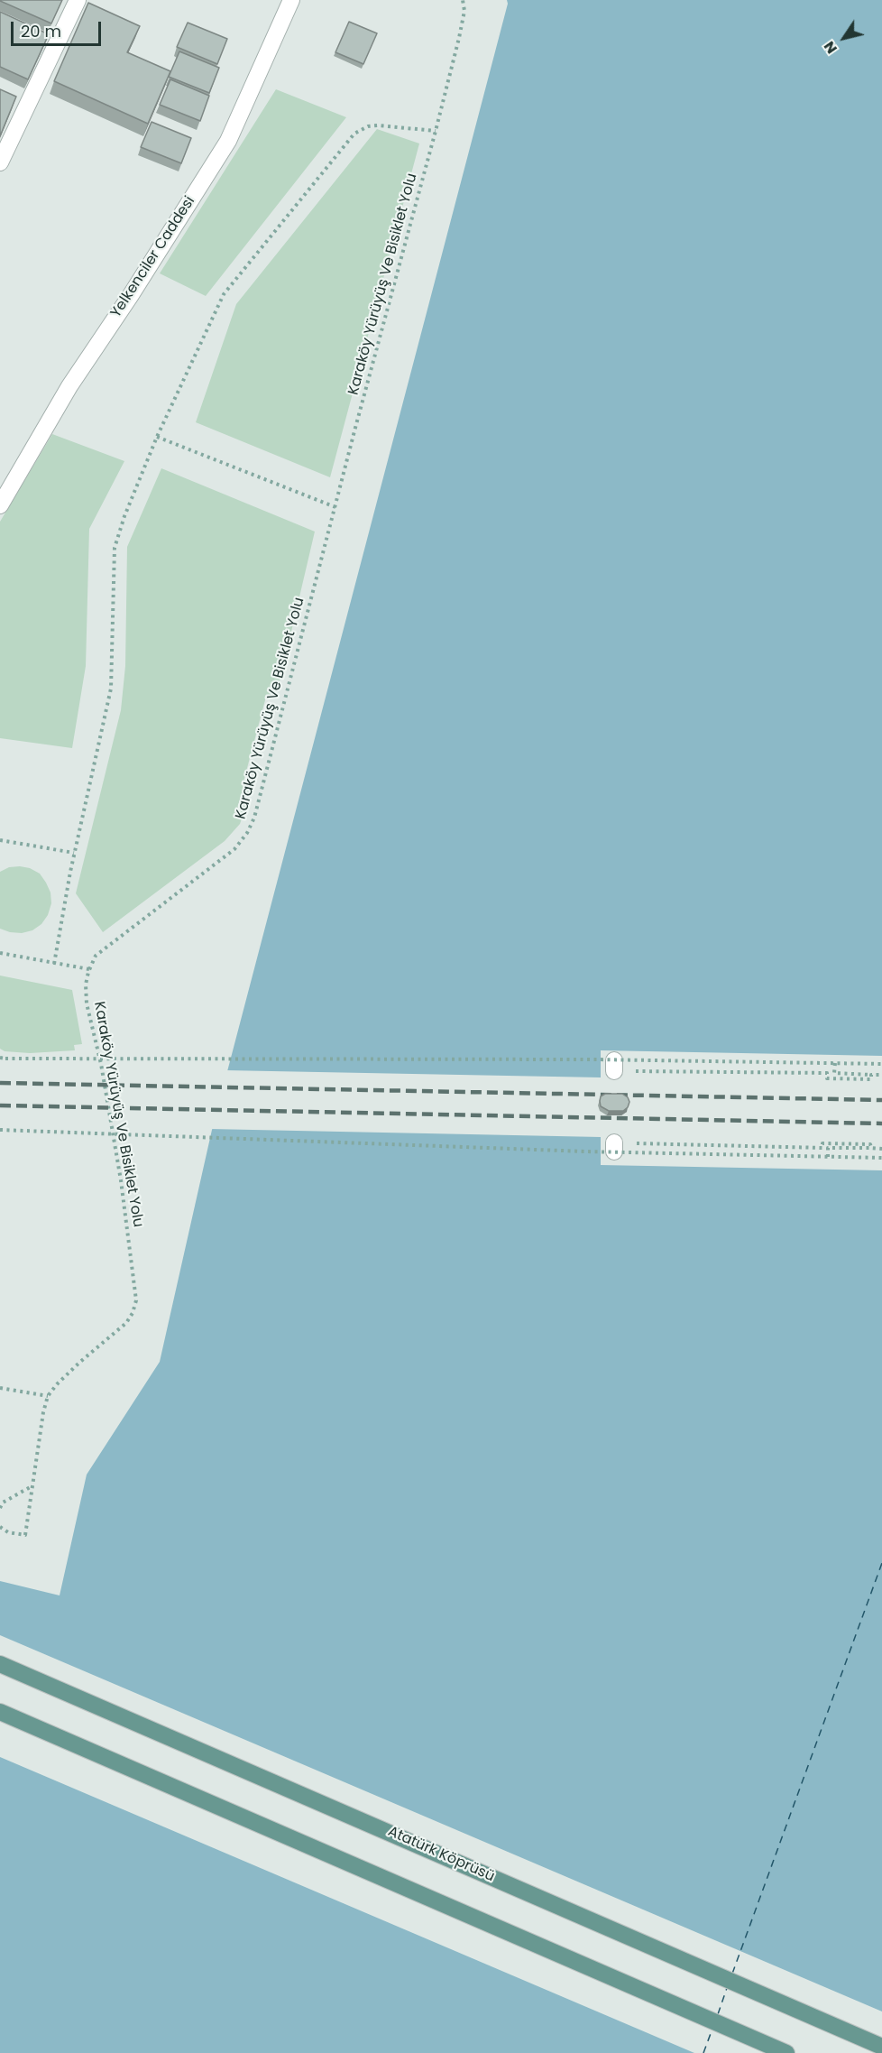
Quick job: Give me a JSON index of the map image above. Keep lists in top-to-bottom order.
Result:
{
  "streets": {
    "main road": ["Atatürk Köprüsü"],
    "street": ["Yelkenciler Caddesi"],
    "path": ["Karaköy Yürüyüş Ve Bisiklet Yolu"]
  },
  "scale_bar": "20 m",
  "north": "bottom left"
}
